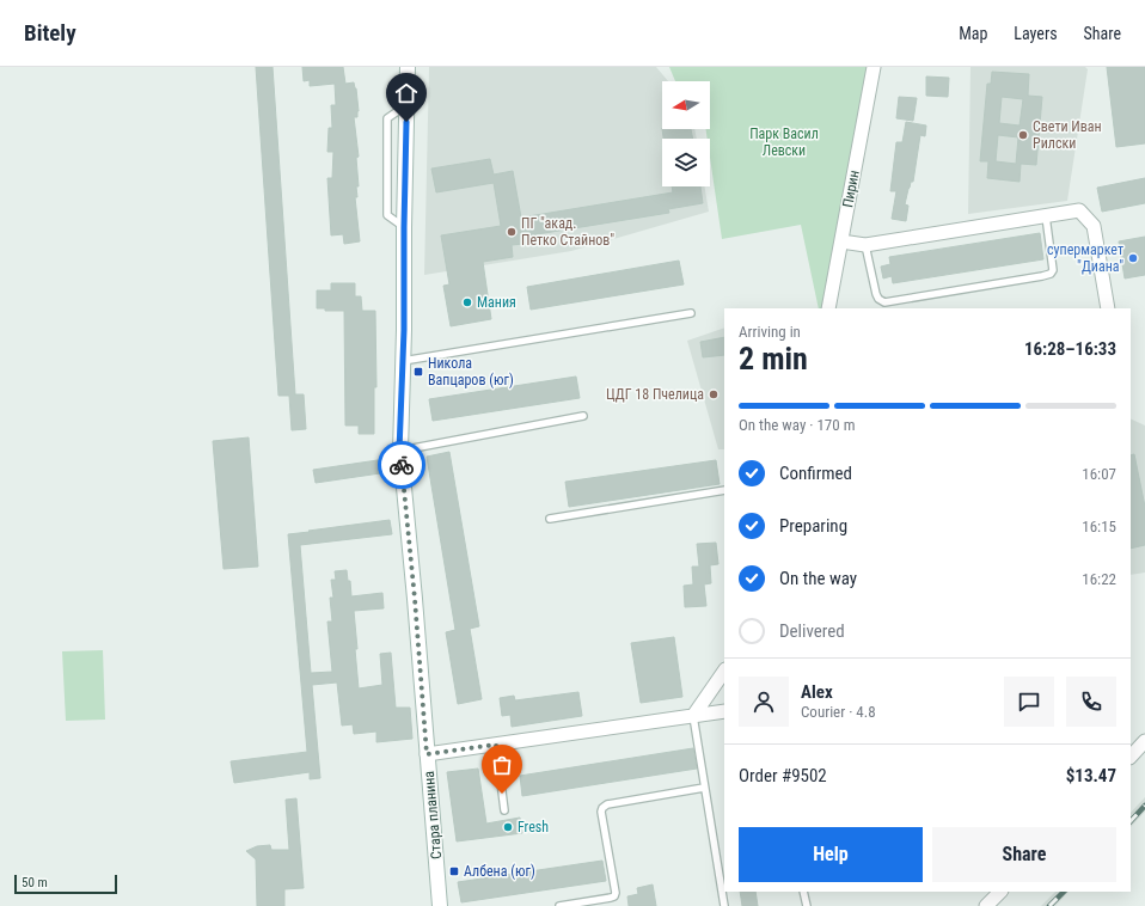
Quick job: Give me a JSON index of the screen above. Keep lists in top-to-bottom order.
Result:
{
  "streets": {
    "street": ["Пирин", "Стара планина"]
  },
  "parks": ["Парк Васил Левски"],
  "places": {
    "other": [
      "Свети Иван Рилски",
      "ПГ \"акад. Петко Стайнов\"",
      "супермаркет \"Диана\"",
      "Мания",
      "ЦДГ 18 Пчелица",
      "Fresh"
    ],
    "transit": ["Никола Вапцаров (юг)", "Албена (юг)"]
  },
  "scale_bar": "50 m",
  "north": "left",
  "page": {
    "header": "Bitely",
    "nav": ["Map", "Layers", "Share"],
    "heading": ["2 min", "Arriving in", "16:28–16:33"],
    "panel": [
      "Alex",
      "Courier · 4.8",
      "Order #9502",
      "$13.47"
    ],
    "bar": "On the way · 170 m",
    "list": [
      ["Confirmed", "16:07"],
      ["Preparing", "16:15"],
      ["On the way", "16:22"],
      "Delivered"
    ],
    "buttons": ["Help", "Share"],
    "scale": "50 m"
  }
}
